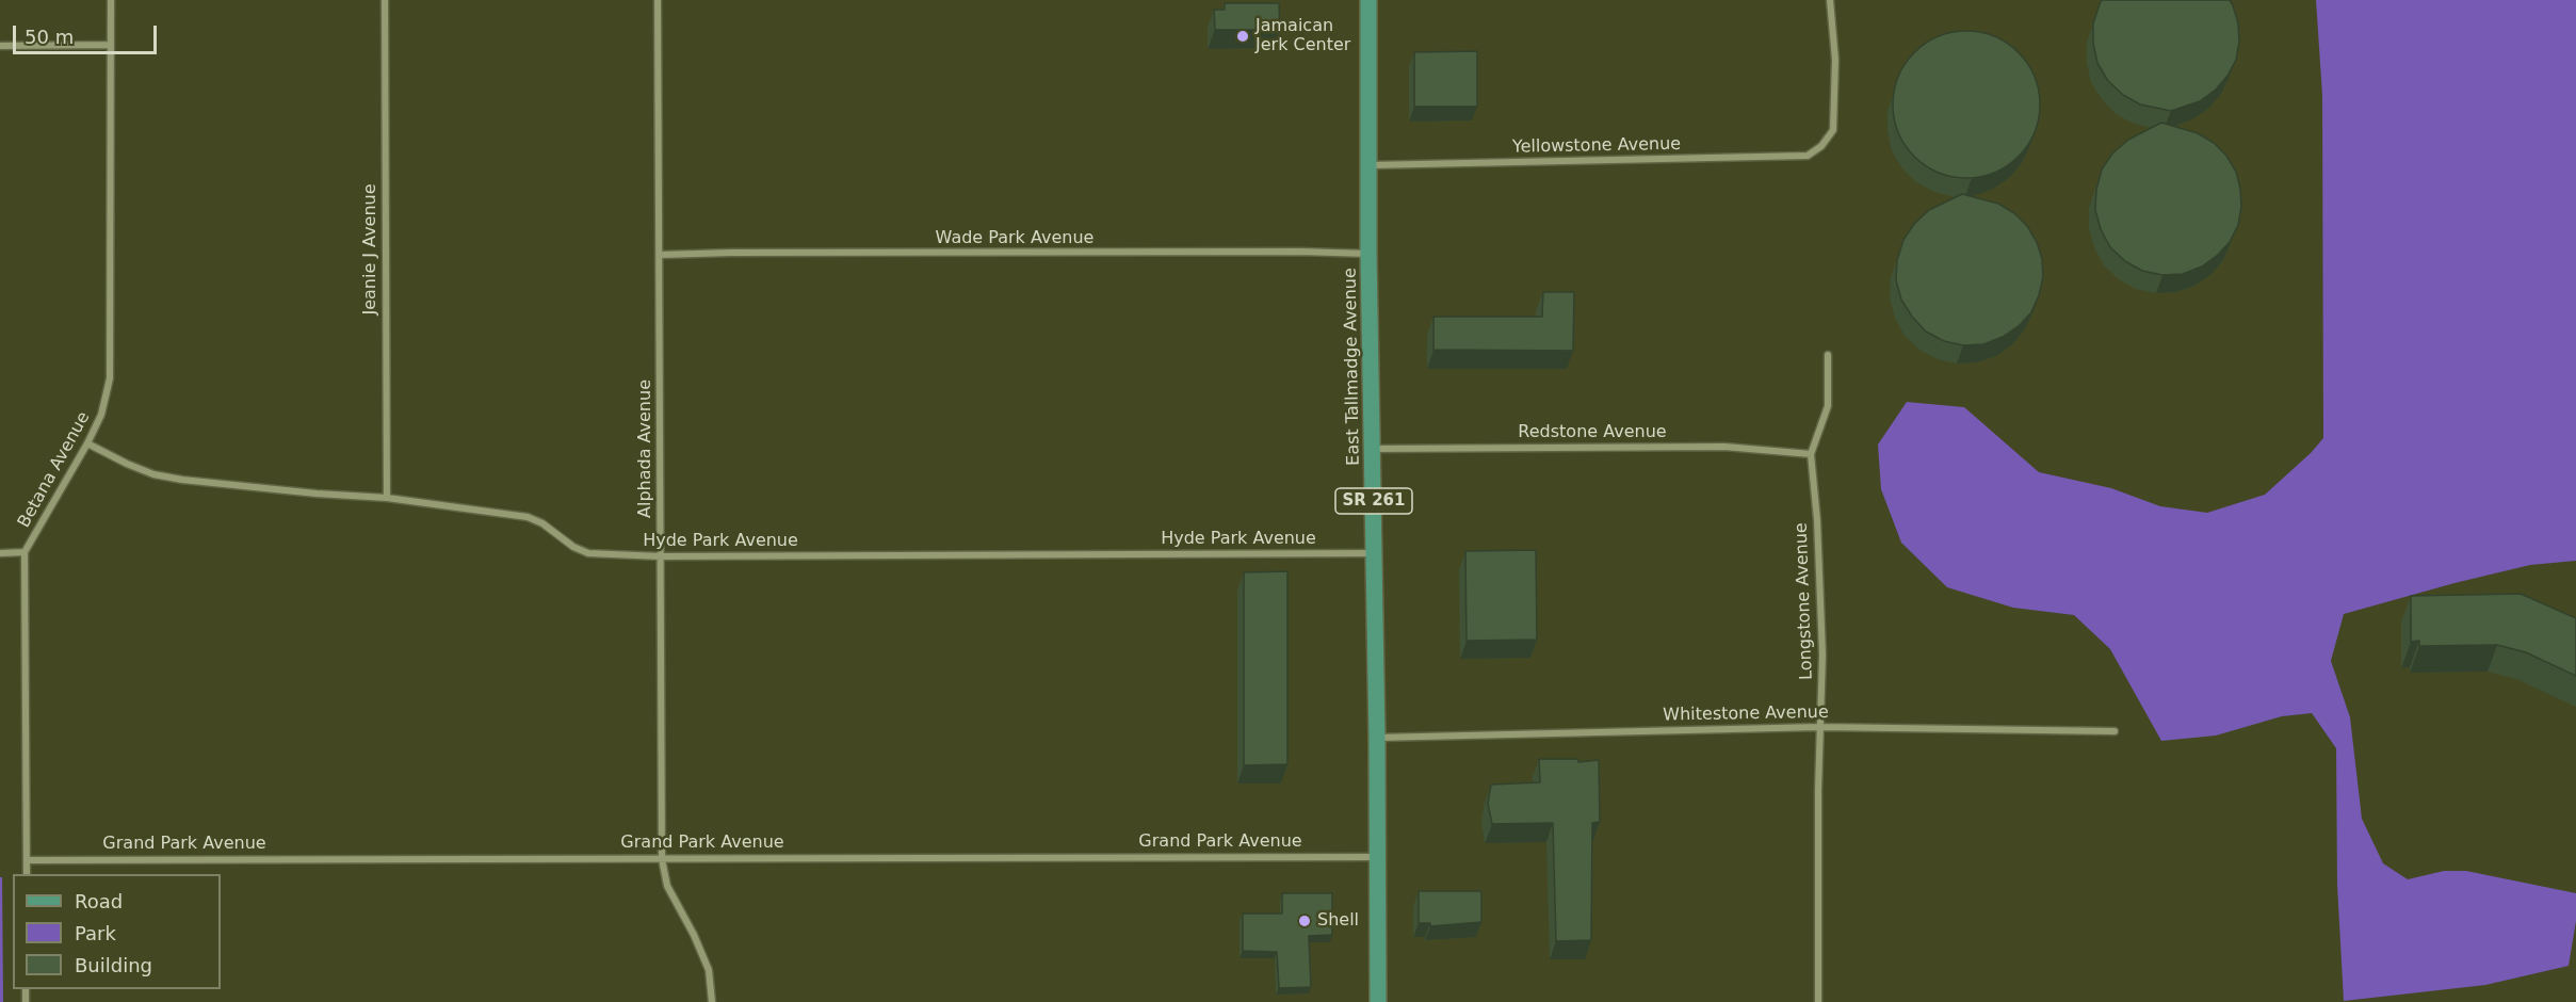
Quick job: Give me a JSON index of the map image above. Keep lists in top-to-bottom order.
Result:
{
  "streets": {
    "main road": ["East Tallmadge Avenue", "SR 261"],
    "street": [
      "Yellowstone Avenue",
      "Wade Park Avenue",
      "Jeanie J Avenue",
      "Redstone Avenue",
      "Alphada Avenue",
      "Betana Avenue",
      "Hyde Park Avenue",
      "Longstone Avenue",
      "Whitestone Avenue",
      "Grand Park Avenue"
    ]
  },
  "crossings": [
    ["Yellowstone Avenue", "East Tallmadge Avenue"],
    ["Wade Park Avenue", "East Tallmadge Avenue"],
    ["Wade Park Avenue", "Alphada Avenue"],
    ["Jeanie J Avenue", "Hyde Park Avenue"],
    ["East Tallmadge Avenue", "Redstone Avenue"],
    ["East Tallmadge Avenue", "Hyde Park Avenue"],
    ["East Tallmadge Avenue", "Whitestone Avenue"],
    ["East Tallmadge Avenue", "Grand Park Avenue"],
    ["Redstone Avenue", "Longstone Avenue"],
    ["Alphada Avenue", "Hyde Park Avenue"],
    ["Alphada Avenue", "Grand Park Avenue"],
    ["Betana Avenue", "Hyde Park Avenue"],
    ["Betana Avenue", "Grand Park Avenue"],
    ["Longstone Avenue", "Whitestone Avenue"]
  ],
  "places": ["Jamaican Jerk Center", "Shell"],
  "legend": ["Road", "Park", "Building"],
  "scale_bar": "50 m"
}
